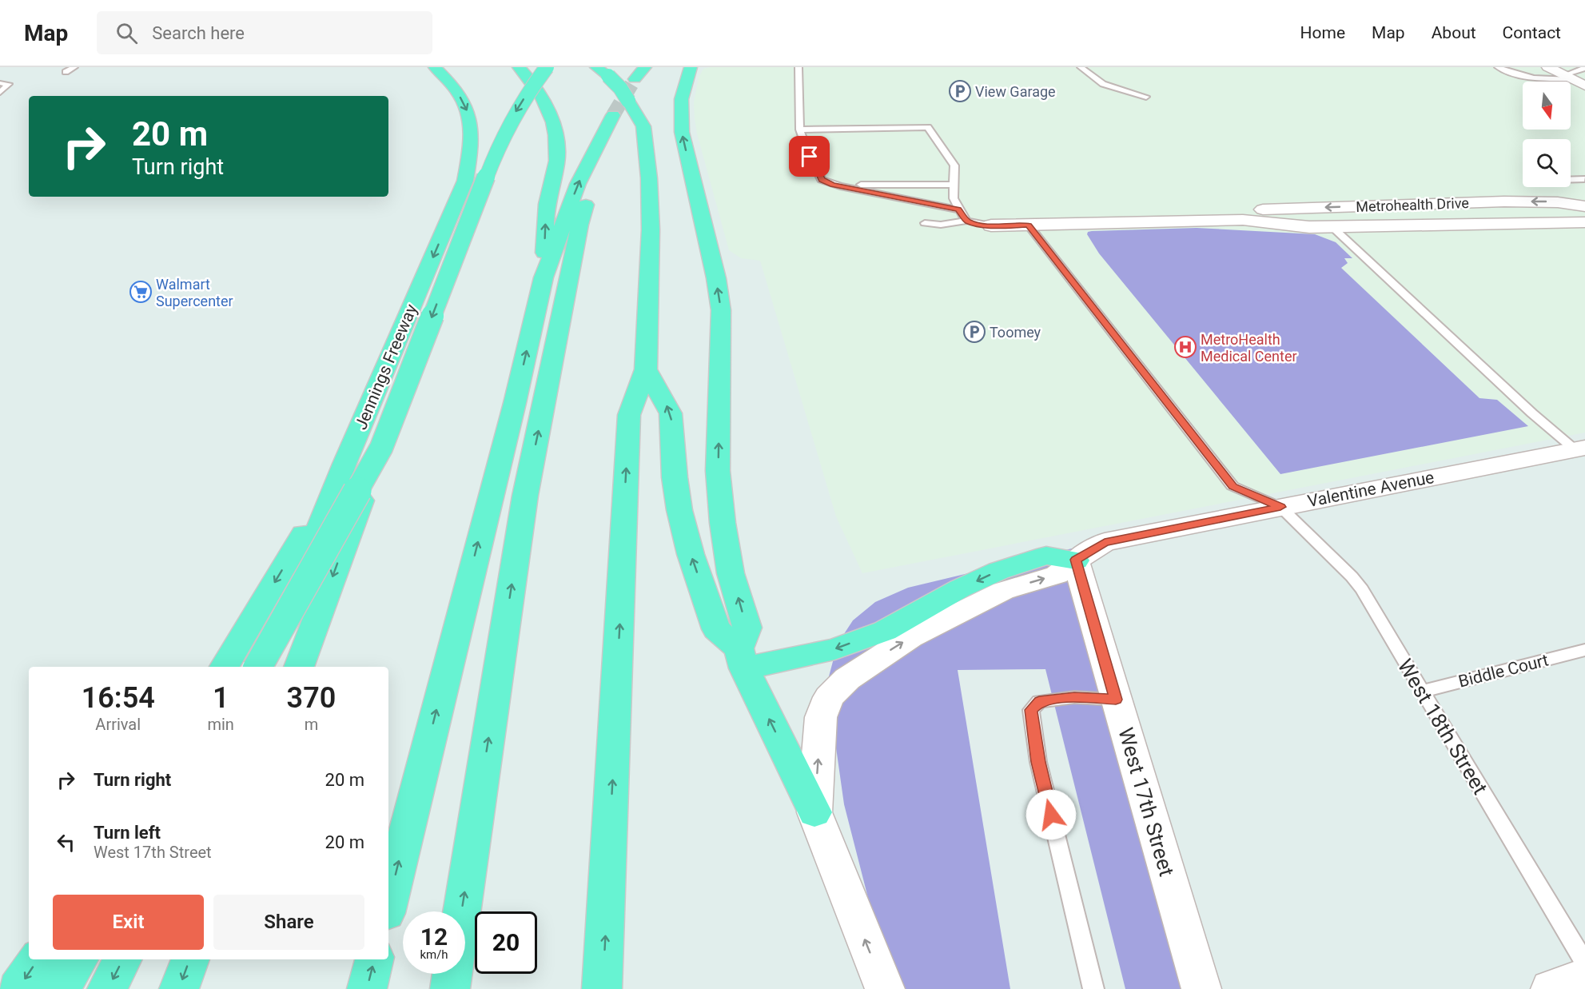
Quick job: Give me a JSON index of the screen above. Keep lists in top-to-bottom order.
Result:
{
  "streets": {
    "highway": ["Jennings Freeway"],
    "street": ["Metrohealth Drive", "Valentine Avenue", "West 17th Street"],
    "lane": ["Biddle Court", "West 18th Street"]
  },
  "crossings": [
    ["Valentine Avenue", "West 18th Street"],
    ["Valentine Avenue", "West 17th Street"],
    ["Biddle Court", "West 18th Street"]
  ],
  "one_way": ["Valentine Avenue"],
  "places": {
    "parking": ["View Garage", "Toomey"],
    "supermarket": ["Walmart Supercenter"],
    "hospital": ["MetroHealth Medical Center"]
  },
  "north": "bottom",
  "page": {
    "header": "Map",
    "search": "Search here",
    "nav": [
      "Home",
      "Map",
      "About",
      "Contact"
    ],
    "turn": ["20 m", "Turn right"],
    "eta": [
      "16:54",
      "Arrival",
      "1",
      "min",
      "370",
      "m"
    ],
    "list": [
      {
        "name": "Turn right",
        "value": "20 m"
      },
      {
        "name": "Turn left",
        "note": "West 17th Street",
        "value": "20 m"
      }
    ],
    "buttons": ["Exit", "Share"],
    "speed": "12 km/h",
    "limit": "20"
  }
}
